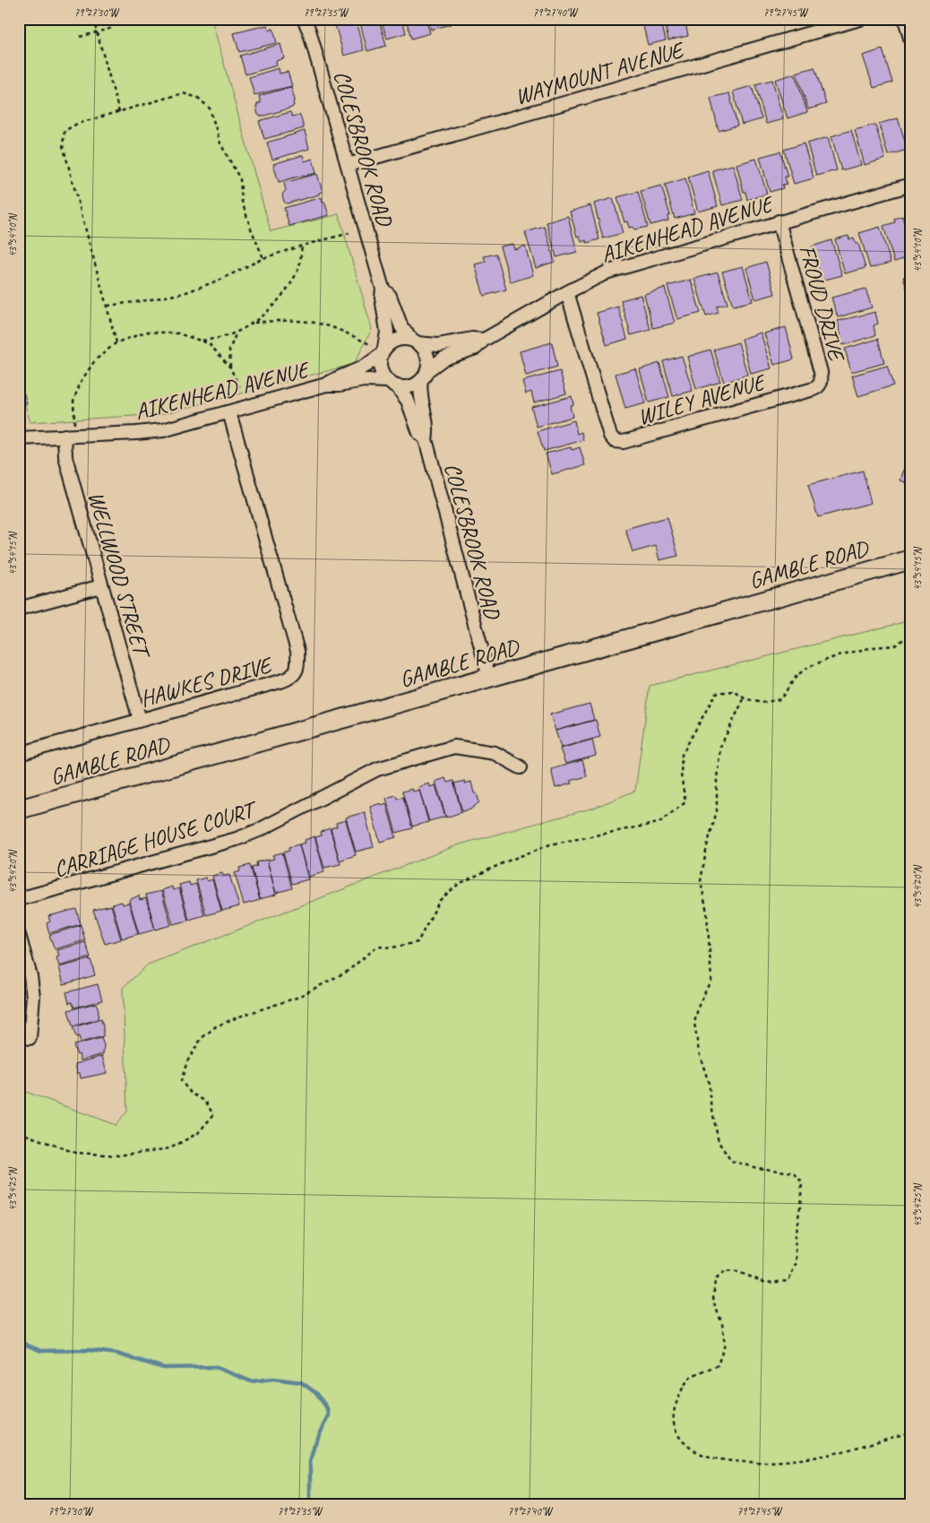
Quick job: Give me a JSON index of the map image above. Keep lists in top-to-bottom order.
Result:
{
  "streets": {
    "main road": ["GAMBLE ROAD"],
    "street": [
      "WAYMOUNT AVENUE",
      "COLESBROOK ROAD",
      "AIKENHEAD AVENUE",
      "FROUD DRIVE",
      "WILEY AVENUE",
      "WELLWOOD STREET",
      "HAWKES DRIVE",
      "CARRIAGE HOUSE COURT"
    ]
  },
  "crossings": [
    ["WAYMOUNT AVENUE", "COLESBROOK ROAD"],
    ["COLESBROOK ROAD", "AIKENHEAD AVENUE"],
    ["COLESBROOK ROAD", "GAMBLE ROAD"],
    ["AIKENHEAD AVENUE", "FROUD DRIVE"],
    ["AIKENHEAD AVENUE", "WILEY AVENUE"],
    ["AIKENHEAD AVENUE", "WELLWOOD STREET"],
    ["AIKENHEAD AVENUE", "HAWKES DRIVE"],
    ["FROUD DRIVE", "WILEY AVENUE"],
    ["WELLWOOD STREET", "HAWKES DRIVE"]
  ],
  "coordinates": [
    "79°27'30\"W",
    "79°27'35\"W",
    "79°27'40\"W",
    "79°27'45\"W",
    "43°54'10\"N",
    "43°54'15\"N",
    "43°54'20\"N",
    "43°54'25\"N"
  ]
}
